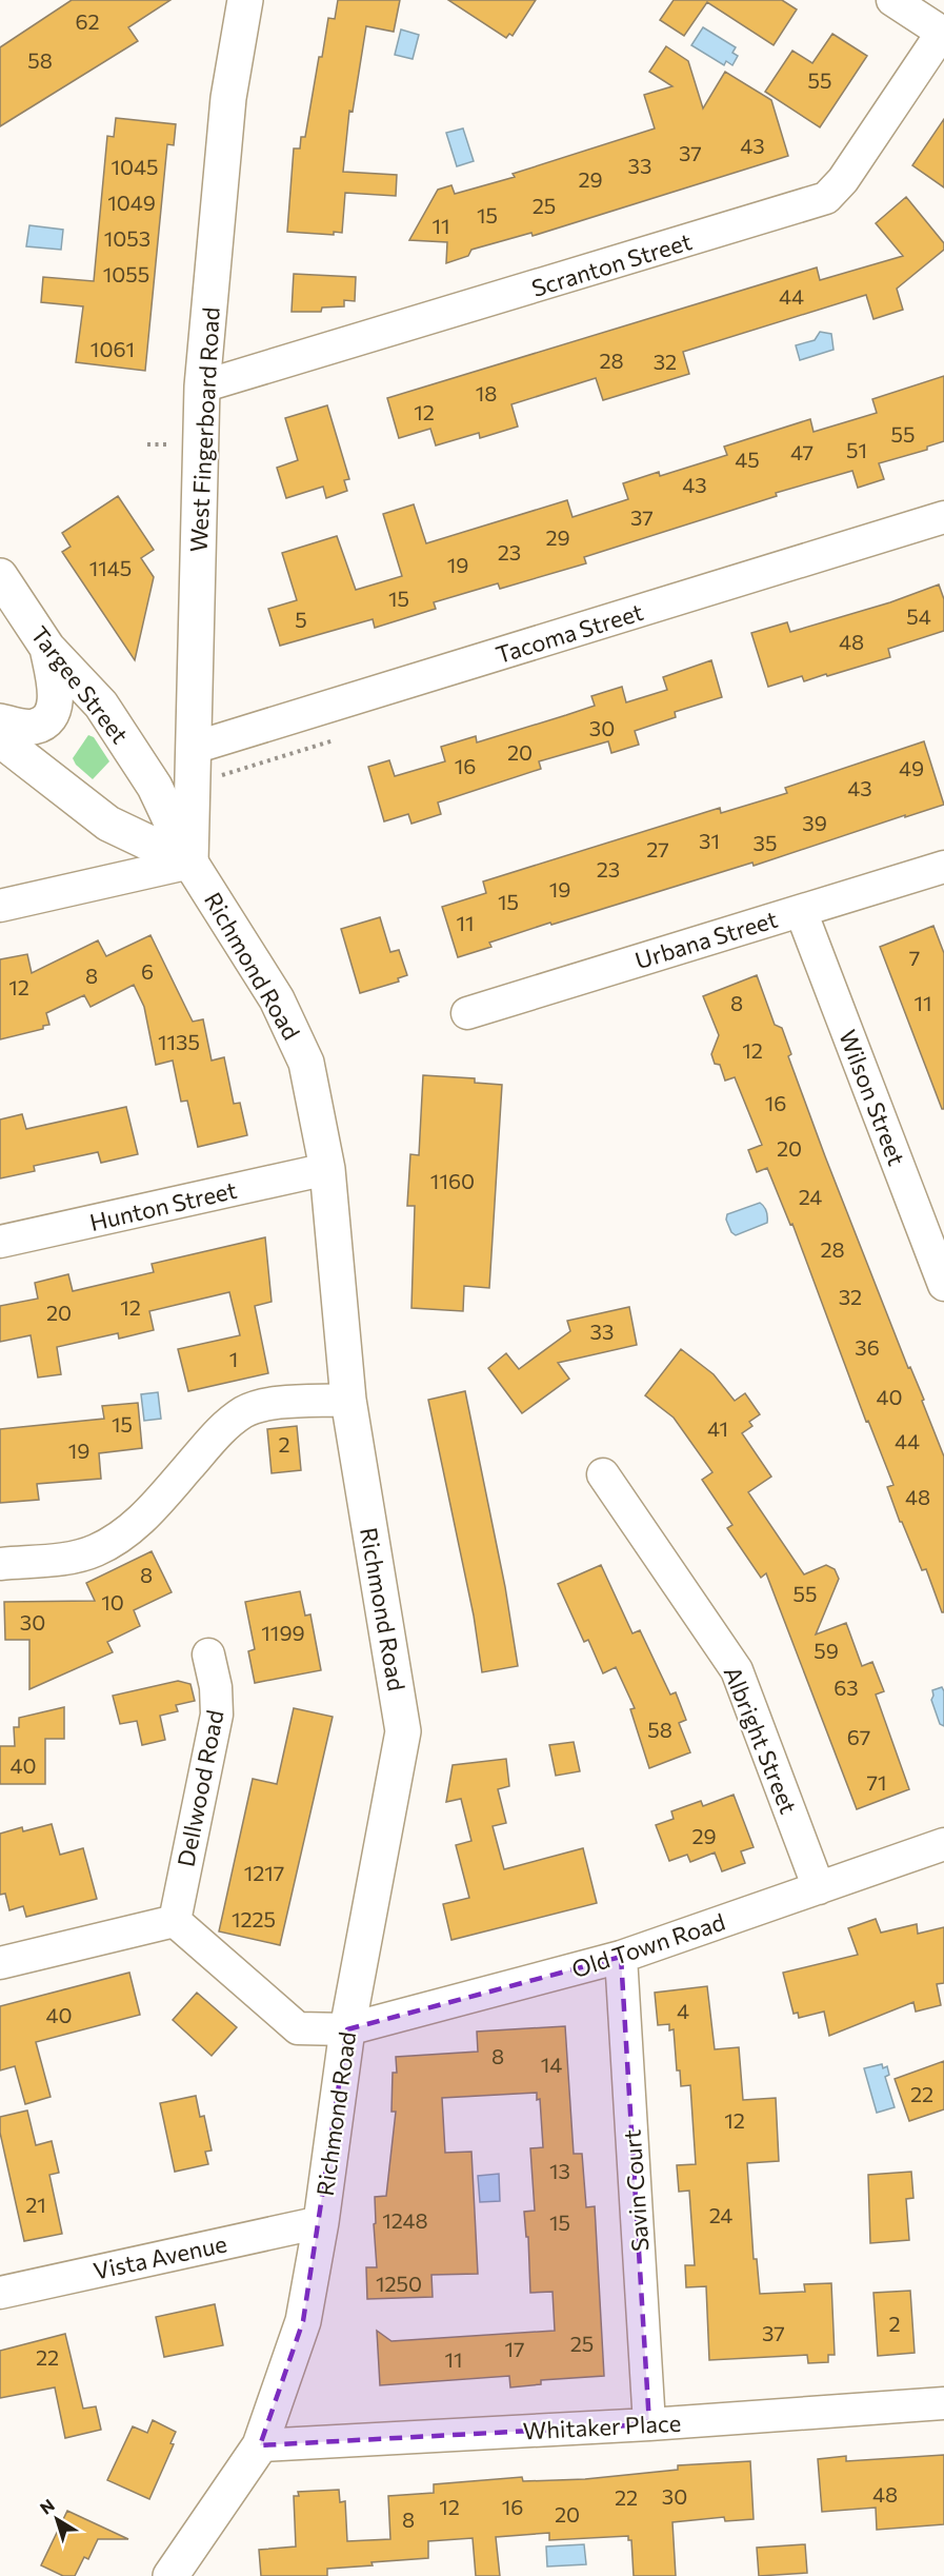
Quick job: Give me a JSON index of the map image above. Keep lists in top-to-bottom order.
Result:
{
  "streets": {
    "main road": ["West Fingerboard Road", "Targee Street", "Richmond Road"],
    "street": [
      "Scranton Street",
      "Tacoma Street",
      "Urbana Street",
      "Wilson Street",
      "Hunton Street",
      "Albright Street",
      "Dellwood Road",
      "Old Town Road",
      "Savin Court",
      "Vista Avenue",
      "Whitaker Place"
    ]
  },
  "crossings": [
    ["Scranton Street", "West Fingerboard Road"],
    ["West Fingerboard Road", "Tacoma Street"],
    ["West Fingerboard Road", "Targee Street"],
    ["West Fingerboard Road", "Richmond Road"],
    ["Targee Street", "Richmond Road"],
    ["Urbana Street", "Wilson Street"],
    ["Richmond Road", "Hunton Street"],
    ["Richmond Road", "Old Town Road"],
    ["Richmond Road", "Vista Avenue"],
    ["Richmond Road", "Whitaker Place"],
    ["Albright Street", "Old Town Road"],
    ["Old Town Road", "Savin Court"],
    ["Savin Court", "Whitaker Place"]
  ],
  "house_numbers": [
    "62",
    "58",
    "55",
    "43",
    "37",
    "33",
    "1045",
    "29",
    "1049",
    "25",
    "15",
    "11",
    "1053",
    "1055",
    "44",
    "1061",
    "28",
    "32",
    "18",
    "12",
    "55",
    "51",
    "47",
    "45",
    "43",
    "37",
    "29",
    "23",
    "19",
    "1145",
    "15",
    "54",
    "5",
    "48",
    "30",
    "20",
    "16",
    "49",
    "43",
    "39",
    "31",
    "35",
    "27",
    "23",
    "19",
    "15",
    "11",
    "7",
    "6",
    "8",
    "12",
    "8",
    "11",
    "1135",
    "12",
    "16",
    "20",
    "1160",
    "24",
    "28",
    "32",
    "12",
    "20",
    "33",
    "36",
    "1",
    "40",
    "15",
    "41",
    "44",
    "2",
    "19",
    "48",
    "8",
    "55",
    "10",
    "30",
    "1199",
    "59",
    "63",
    "58",
    "67",
    "40",
    "71",
    "29",
    "1217",
    "1225",
    "4",
    "40",
    "8",
    "14",
    "22",
    "12",
    "13",
    "21",
    "24",
    "1248",
    "15",
    "1250",
    "2",
    "37",
    "25",
    "17",
    "22",
    "11",
    "48",
    "30",
    "22",
    "12",
    "16",
    "20",
    "8"
  ],
  "north": "top left"
}
